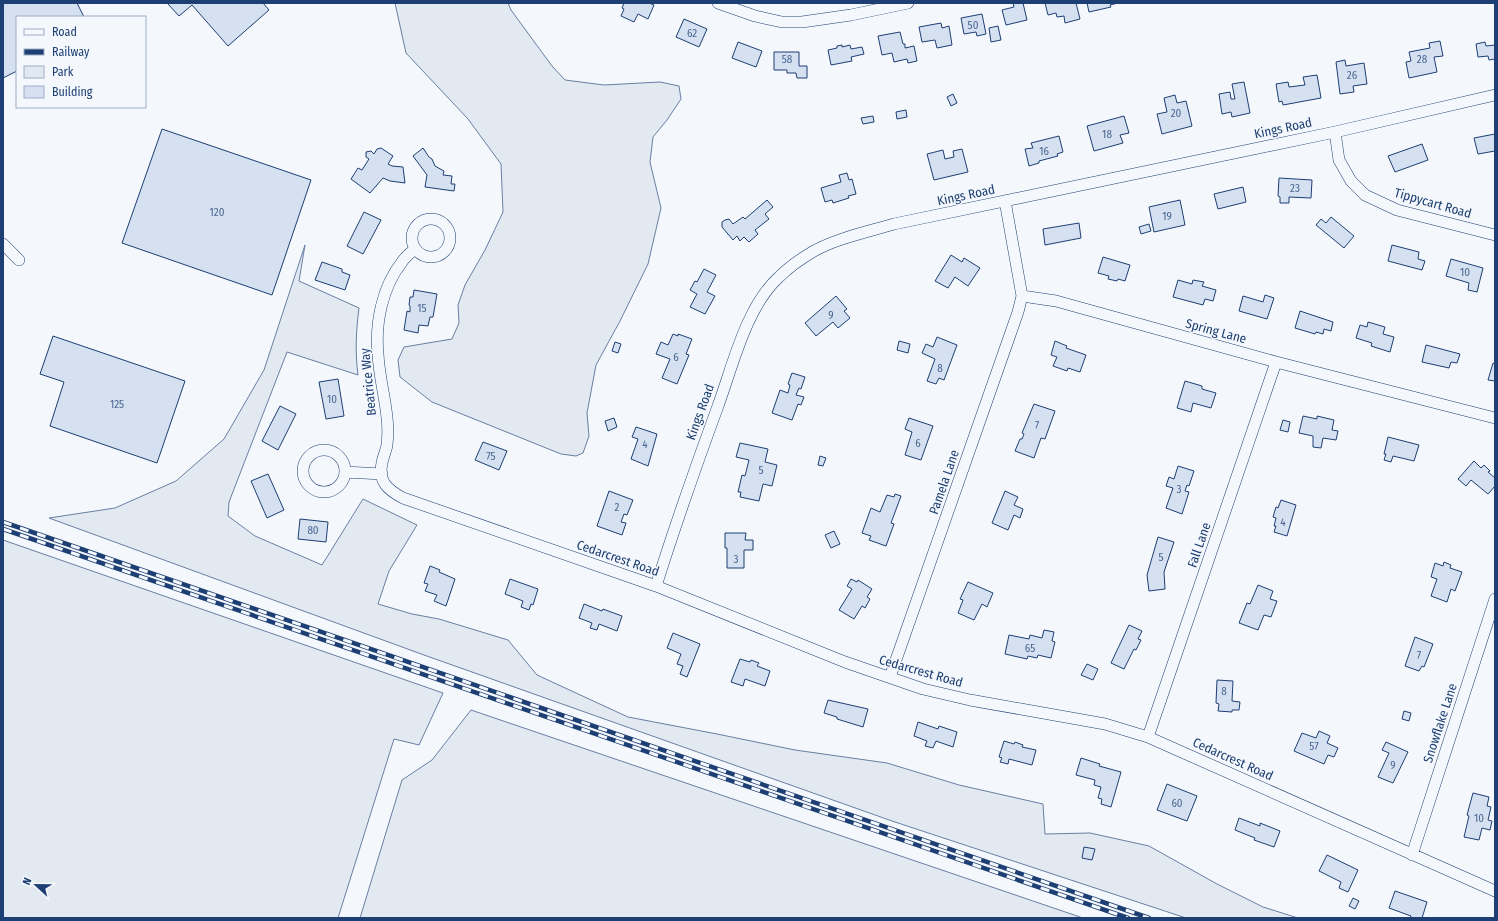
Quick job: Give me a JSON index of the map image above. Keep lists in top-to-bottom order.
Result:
{
  "streets": {
    "street": [
      "Kings Road",
      "Tippycart Road",
      "Spring Lane",
      "Beatrice Way",
      "Pamela Lane",
      "Fall Lane",
      "Cedarcrest Road",
      "Snowflake Lane"
    ]
  },
  "crossings": [
    ["Kings Road", "Tippycart Road"],
    ["Kings Road", "Cedarcrest Road"],
    ["Spring Lane", "Pamela Lane"],
    ["Spring Lane", "Fall Lane"],
    ["Beatrice Way", "Cedarcrest Road"],
    ["Pamela Lane", "Cedarcrest Road"],
    ["Fall Lane", "Cedarcrest Road"],
    ["Cedarcrest Road", "Snowflake Lane"]
  ],
  "house_numbers": [
    "50",
    "62",
    "58",
    "28",
    "26",
    "20",
    "18",
    "16",
    "23",
    "120",
    "19",
    "10",
    "15",
    "9",
    "6",
    "8",
    "10",
    "125",
    "7",
    "6",
    "4",
    "75",
    "5",
    "3",
    "2",
    "4",
    "80",
    "5",
    "3",
    "65",
    "7",
    "8",
    "57",
    "9",
    "60",
    "10"
  ],
  "legend": [
    "Road",
    "Railway",
    "Park",
    "Building"
  ],
  "north": "left"
}
